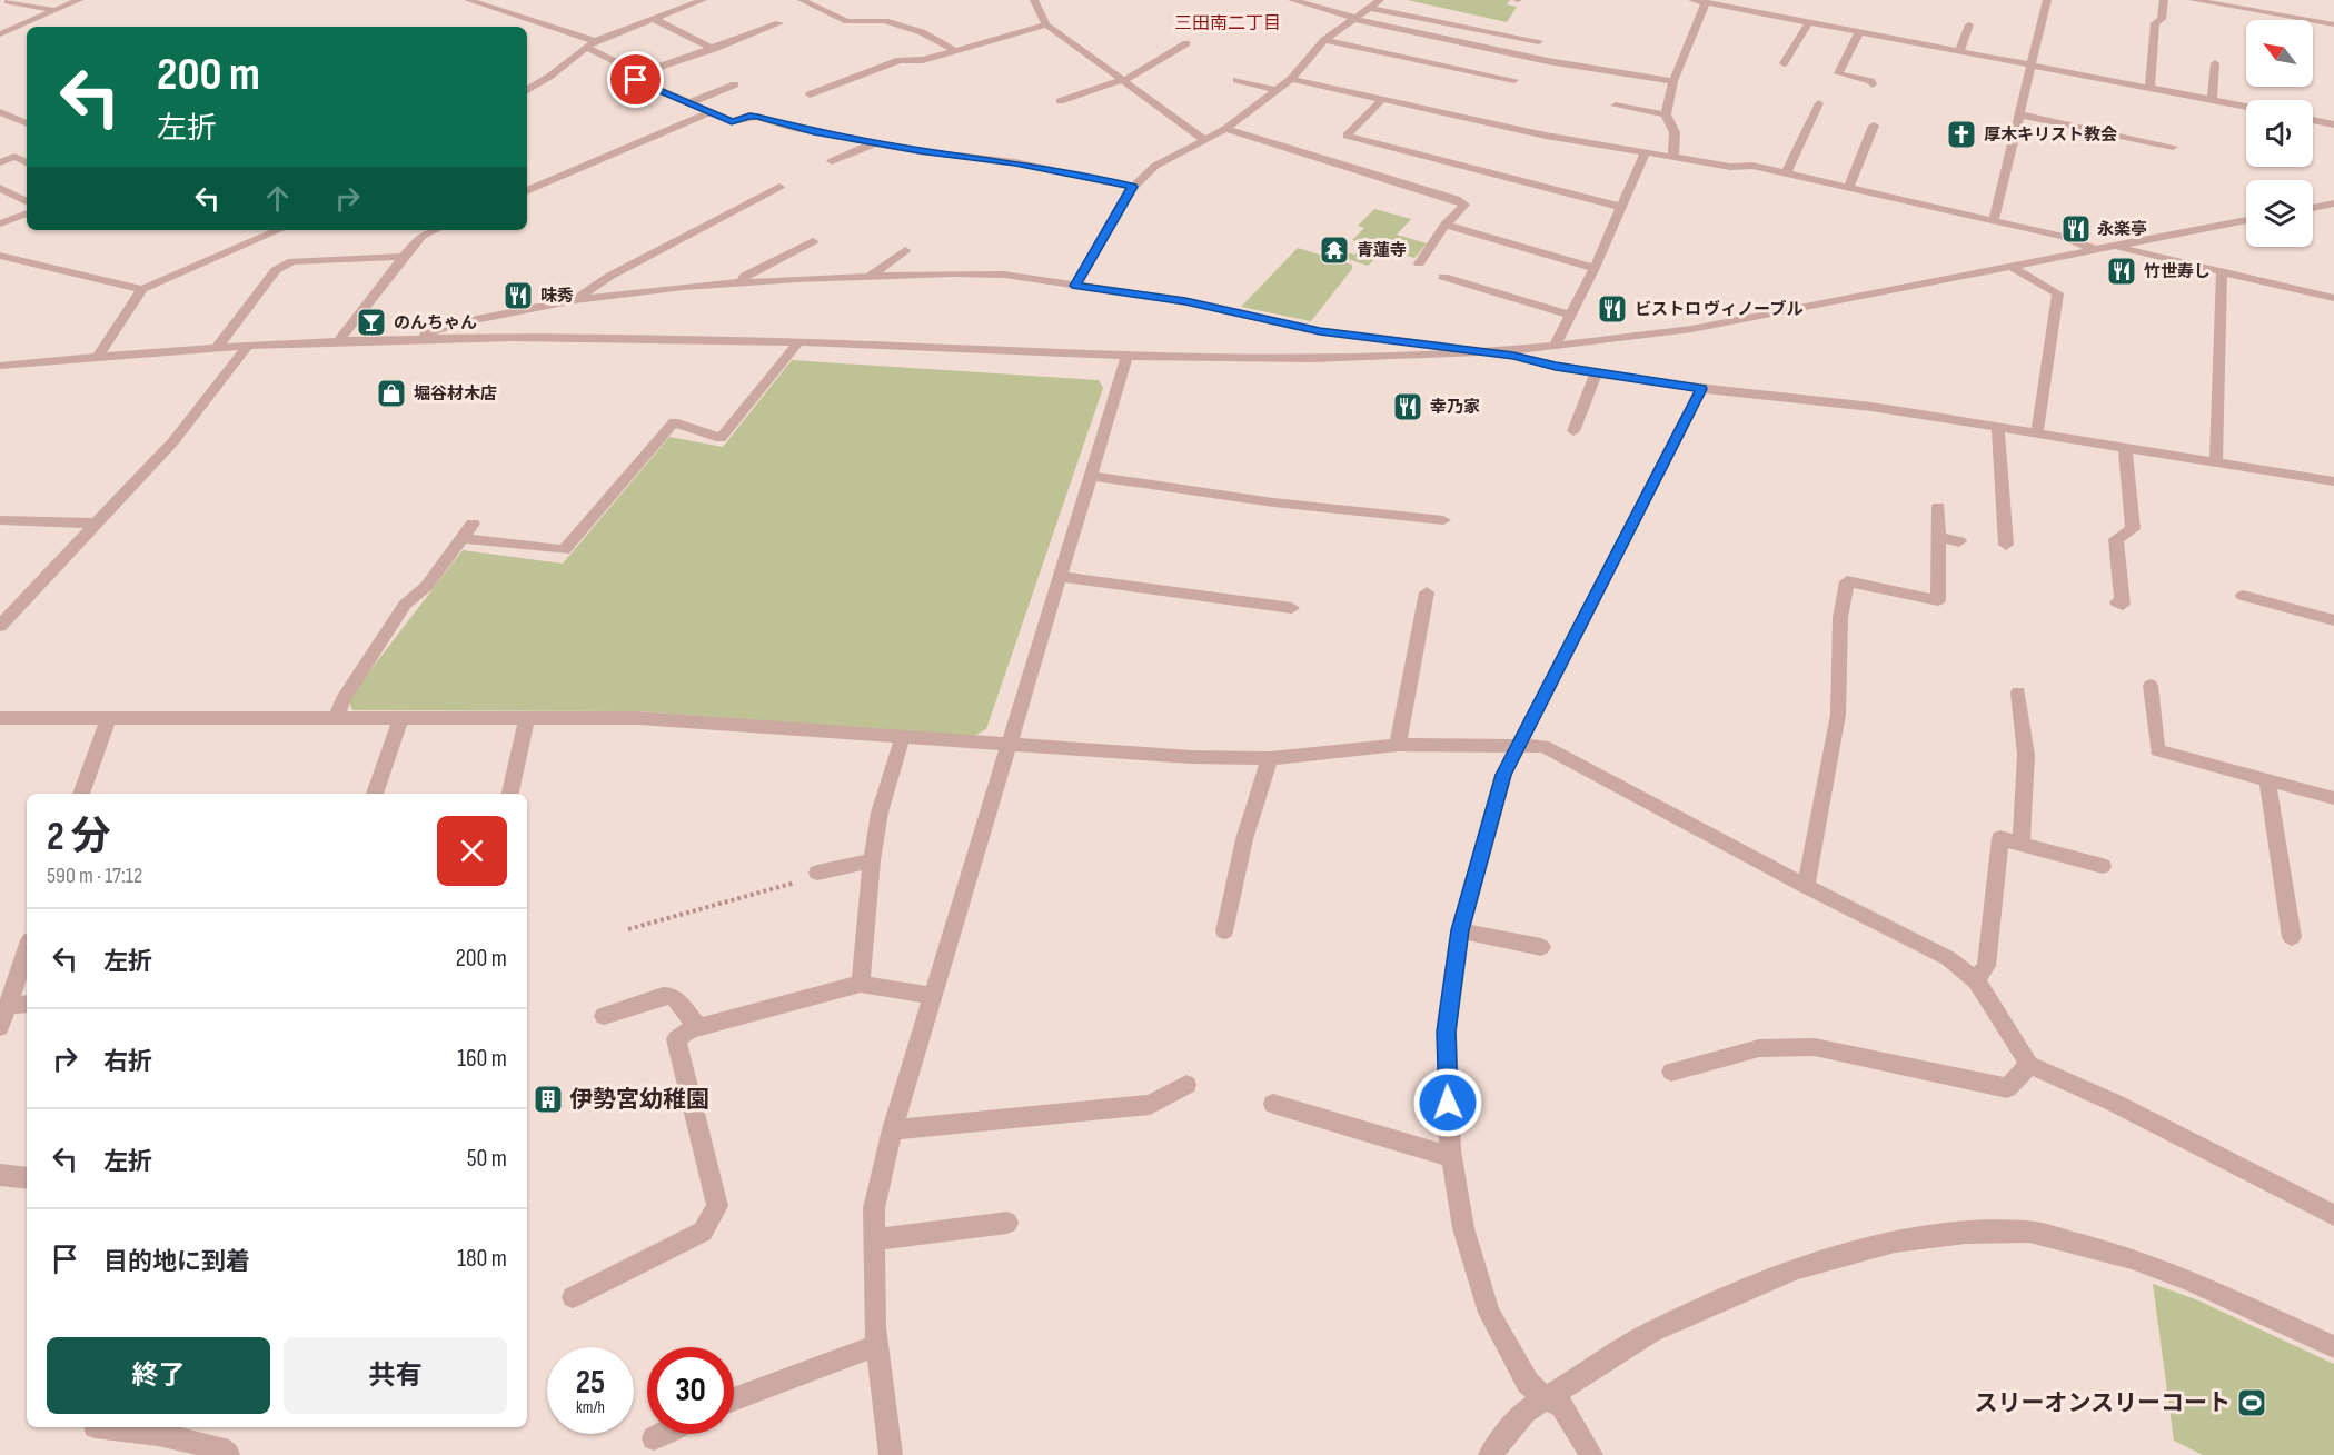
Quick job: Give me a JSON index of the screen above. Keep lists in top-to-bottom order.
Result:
{
  "districts": ["三田南二丁目"],
  "places": {
    "church": ["厚木キリスト教会"],
    "restaurant": [
      "永楽亭",
      "竹世寿し",
      "味秀",
      "ビストロ ヴィノーブル",
      "幸乃家"
    ],
    "temple": ["青蓮寺"],
    "bar": ["のんちゃん"],
    "shop": ["堀谷材木店"],
    "building": ["伊勢宮幼稚園"],
    "sports": ["スリーオンスリーコート"]
  },
  "north": "top left",
  "page": {
    "turn": ["200 m", "左折"],
    "heading": ["2 分", "590 m · 17:12"],
    "list": [
      {
        "name": "左折",
        "value": "200 m"
      },
      {
        "name": "右折",
        "value": "160 m"
      },
      {
        "name": "左折",
        "value": "50 m"
      },
      {
        "name": "目的地に到着",
        "value": "180 m"
      }
    ],
    "buttons": ["終了", "共有"],
    "speed": "25 km/h",
    "limit": "30"
  }
}
